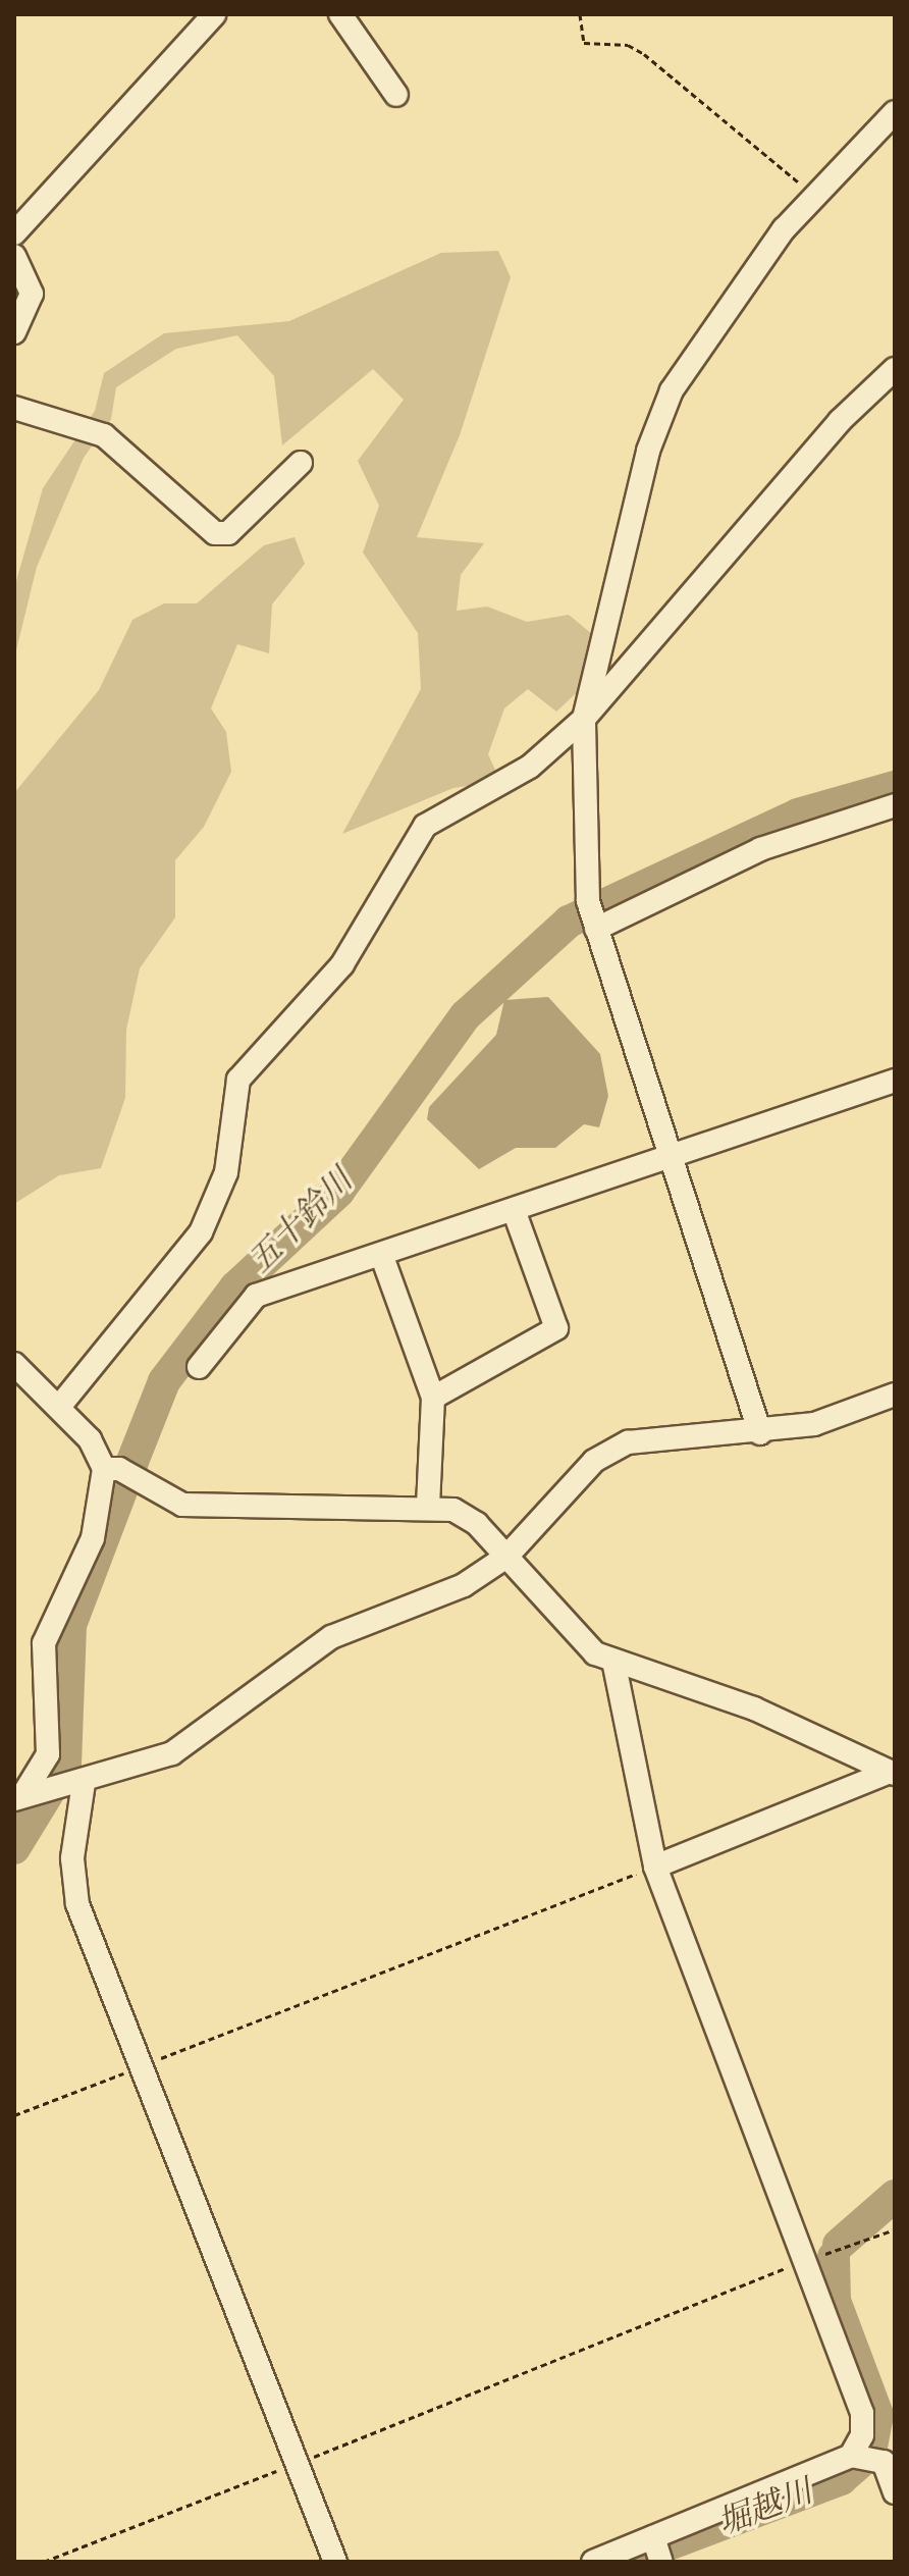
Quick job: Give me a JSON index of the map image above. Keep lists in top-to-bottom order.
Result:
{
  "water": ["五十鈴川", "堀越川"]
}
